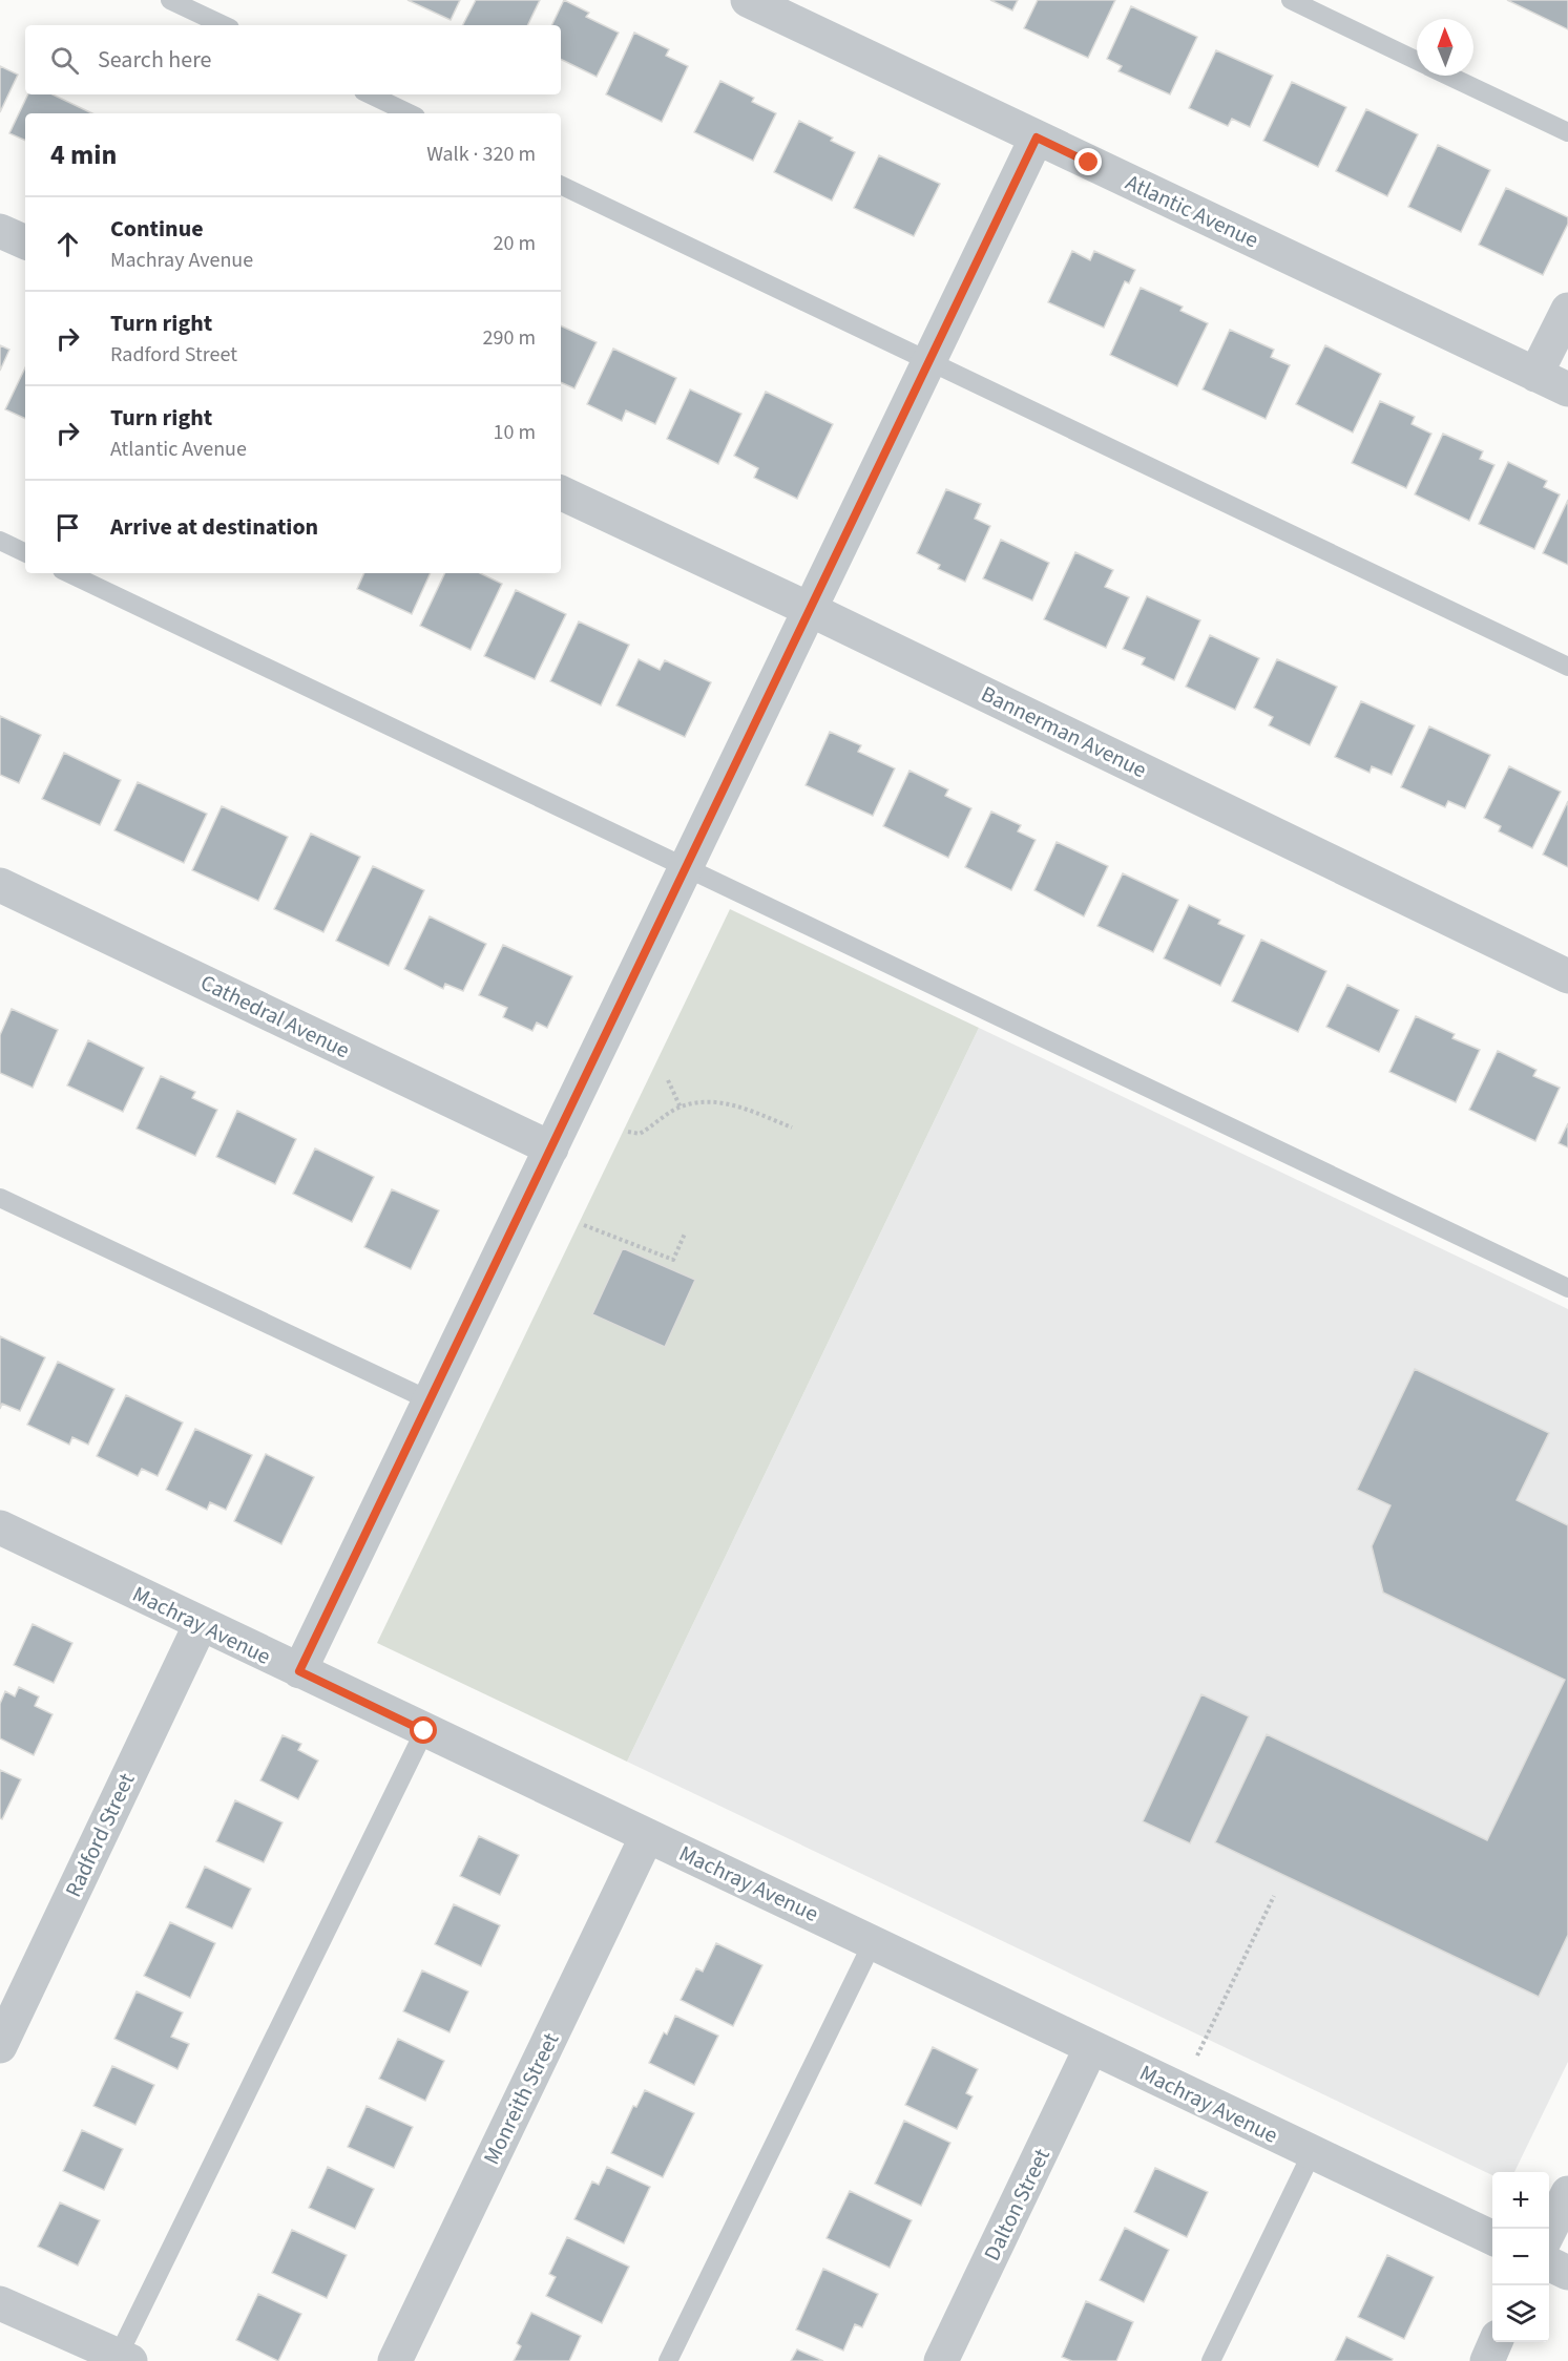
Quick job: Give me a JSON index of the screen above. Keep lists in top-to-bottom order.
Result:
{
  "streets": {
    "street": [
      "Atlantic Avenue",
      "Bannerman Avenue",
      "Cathedral Avenue",
      "Machray Avenue",
      "Radford Street",
      "Monreith Street",
      "Dalton Street"
    ]
  },
  "crossings": [
    ["Machray Avenue", "Radford Street"],
    ["Machray Avenue", "Monreith Street"],
    ["Machray Avenue", "Dalton Street"]
  ],
  "north": "top",
  "page": {
    "search": "Search here",
    "heading": ["4 min", "Walk · 320 m"],
    "list": [
      ["Continue", "Machray Avenue", "20 m"],
      ["Turn right", "Radford Street", "290 m"],
      ["Turn right", "Atlantic Avenue", "10 m"],
      "Arrive at destination"
    ],
    "map_buttons": ["+", "−"]
  }
}
